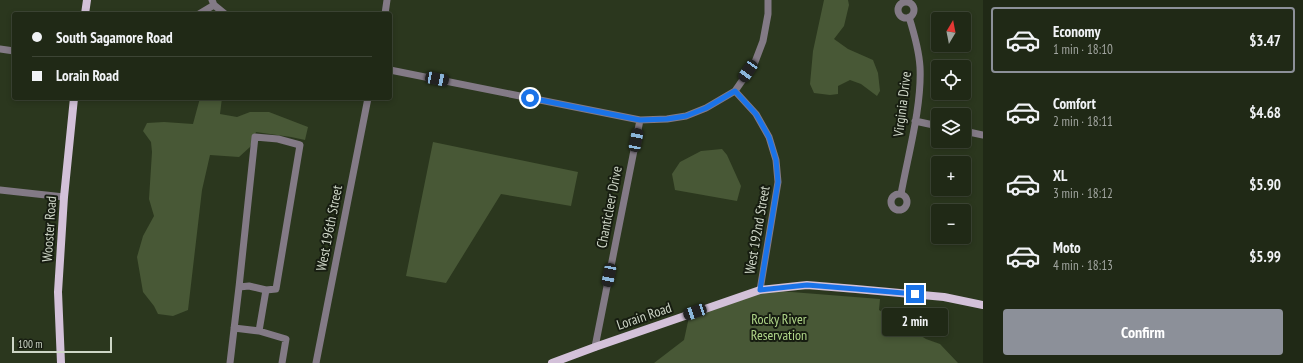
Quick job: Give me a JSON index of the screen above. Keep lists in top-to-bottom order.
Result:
{
  "streets": {
    "main road": ["Wooster Road", "Lorain Road"],
    "street": [
      "Virginia Drive",
      "Chanticleer Drive",
      "West 196th Street",
      "West 192nd Street"
    ]
  },
  "crossings": [
    ["Chanticleer Drive", "Lorain Road"],
    ["West 192nd Street", "Lorain Road"]
  ],
  "parks": ["Rocky River Reservation"],
  "scale_bar": "100 m",
  "north": "top",
  "page": {
    "list": [
      {
        "name": "Economy",
        "note": "1 min · 18:10",
        "value": "$3.47"
      },
      {
        "name": "Comfort",
        "note": "2 min · 18:11",
        "value": "$4.68"
      },
      {
        "name": "XL",
        "note": "3 min · 18:12",
        "value": "$5.90"
      },
      {
        "name": "Moto",
        "note": "4 min · 18:13",
        "value": "$5.99"
      }
    ],
    "map_buttons": ["+", "−"],
    "banner": ["South Sagamore Road", "Lorain Road"],
    "buttons": "Confirm",
    "bubble": "2 min",
    "scale": "100 m"
  }
}
